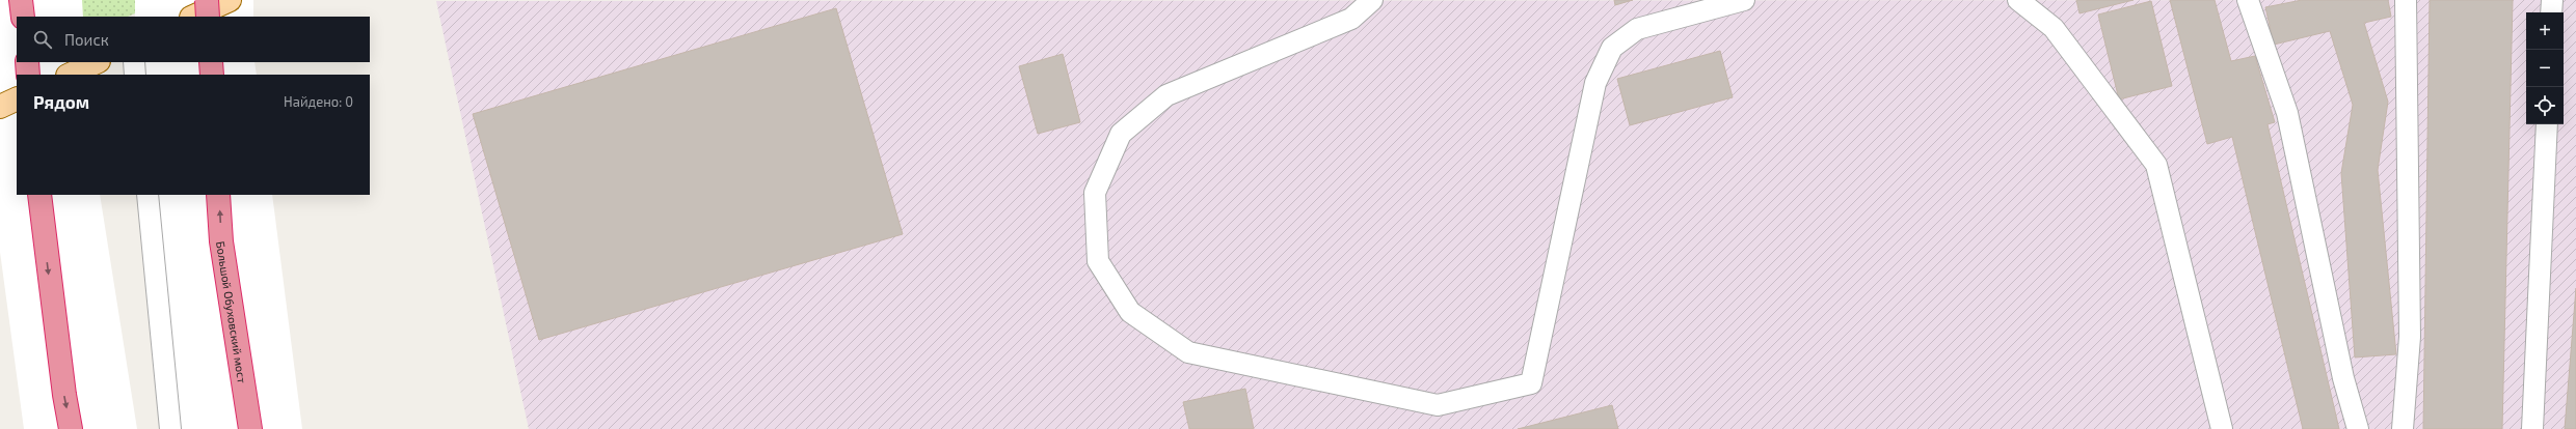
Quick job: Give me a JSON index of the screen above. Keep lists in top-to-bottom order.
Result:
{
  "streets": {
    "highway": ["Большой Обуховский мост"]
  },
  "page": {
    "map_buttons": ["+", "−"],
    "search": "Поиск",
    "heading": ["Рядом", "Найдено: 0"]
  }
}
